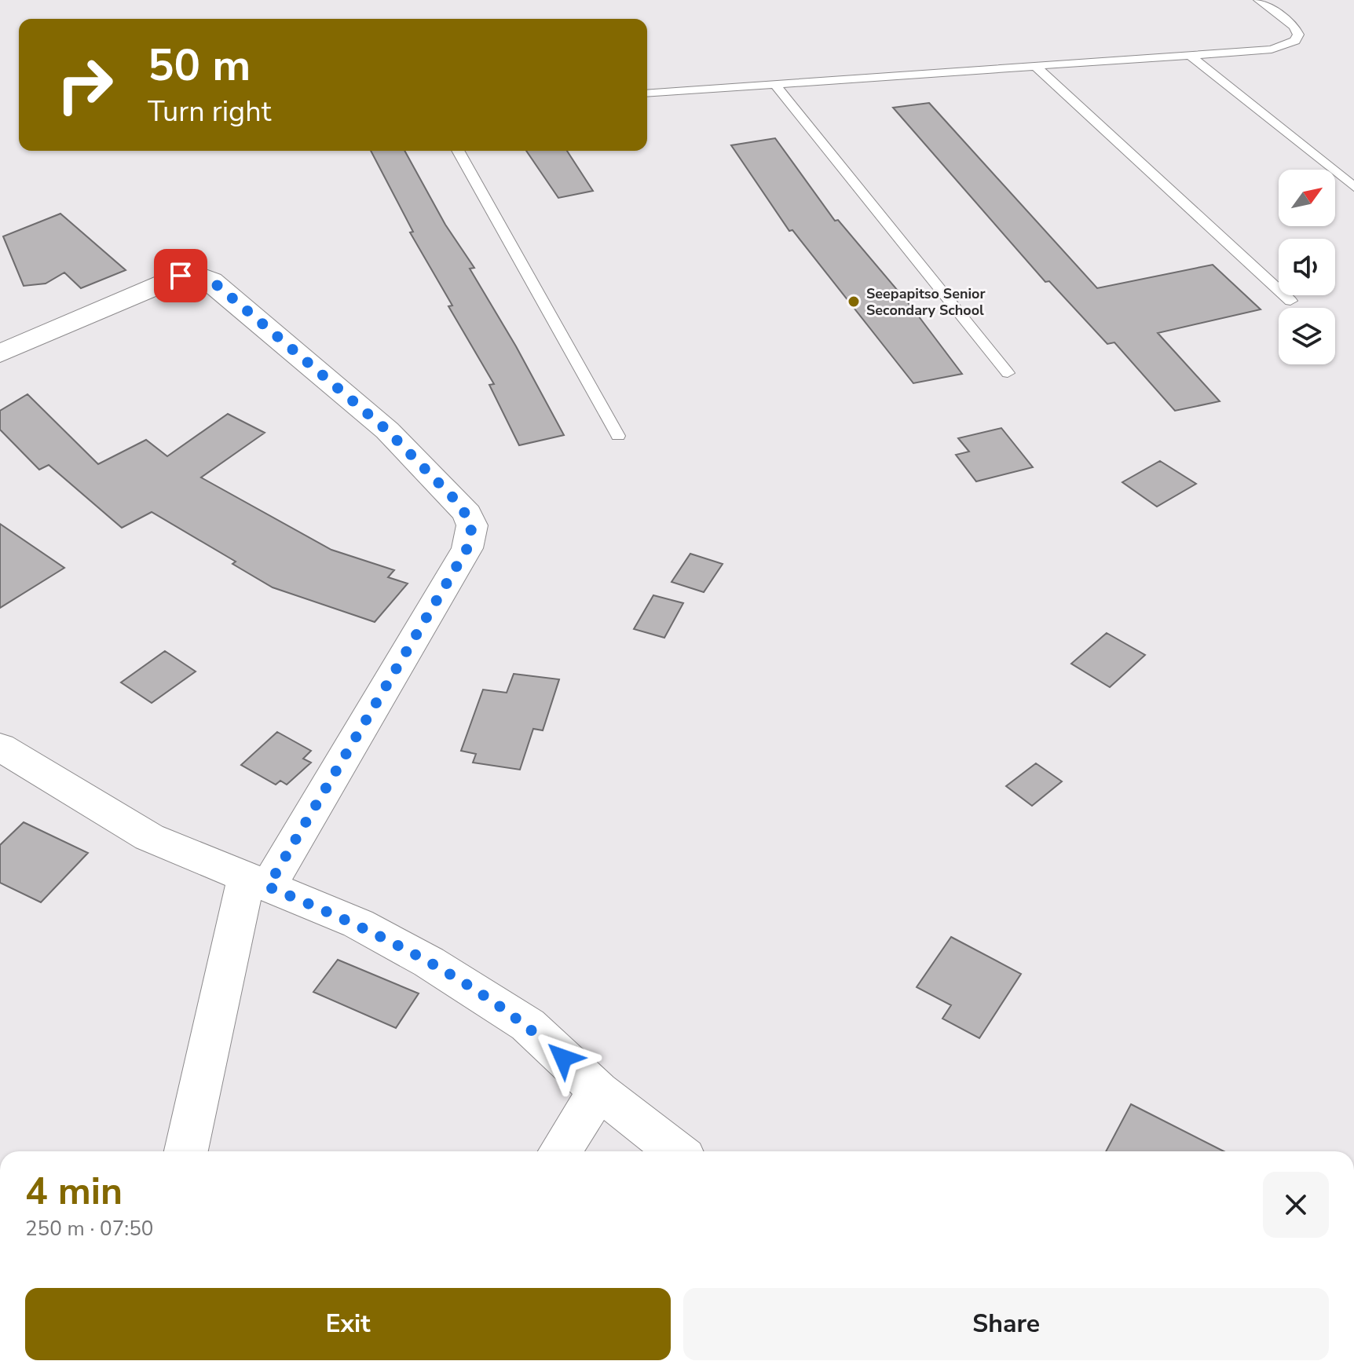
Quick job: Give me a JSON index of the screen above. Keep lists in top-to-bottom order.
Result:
{
  "places": ["Seepapitso Senior Secondary School"],
  "north": "top right",
  "page": {
    "turn": ["50 m", "Turn right"],
    "heading": ["4 min", "250 m · 07:50"],
    "buttons": ["Exit", "Share"]
  }
}
